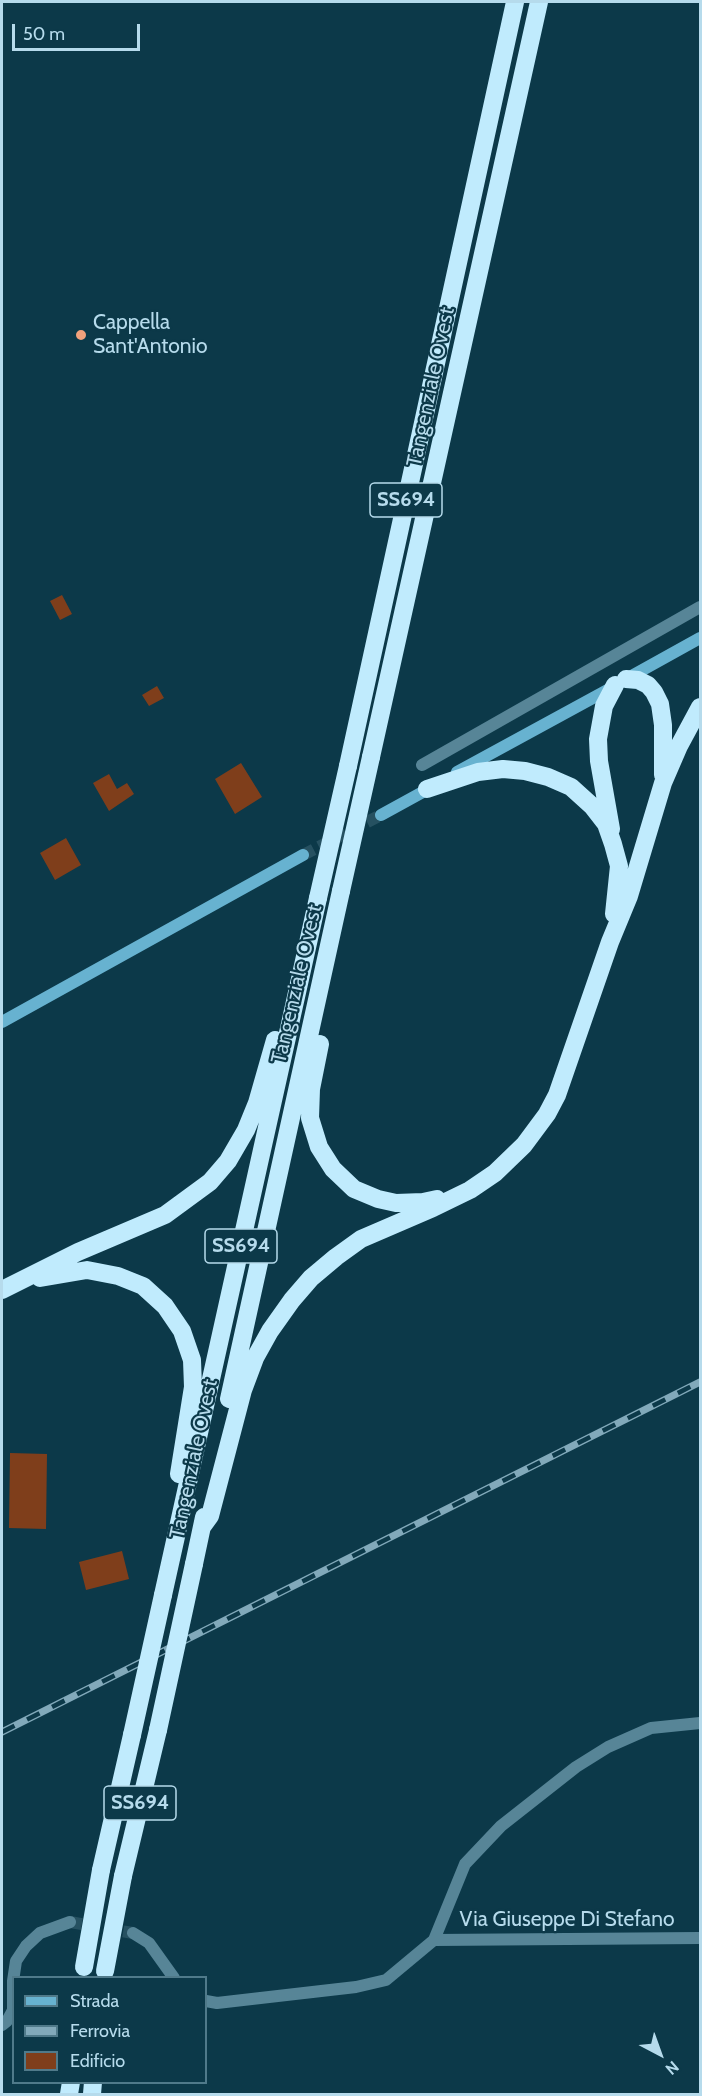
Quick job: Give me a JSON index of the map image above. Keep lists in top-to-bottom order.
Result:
{
  "streets": {
    "highway": ["Tangenziale Ovest", "SS694"],
    "street": ["Via Giuseppe Di Stefano"]
  },
  "places": ["Cappella Sant'Antonio"],
  "legend": ["Strada", "Ferrovia", "Edificio"],
  "scale_bar": "50 m",
  "north": "bottom right"
}
